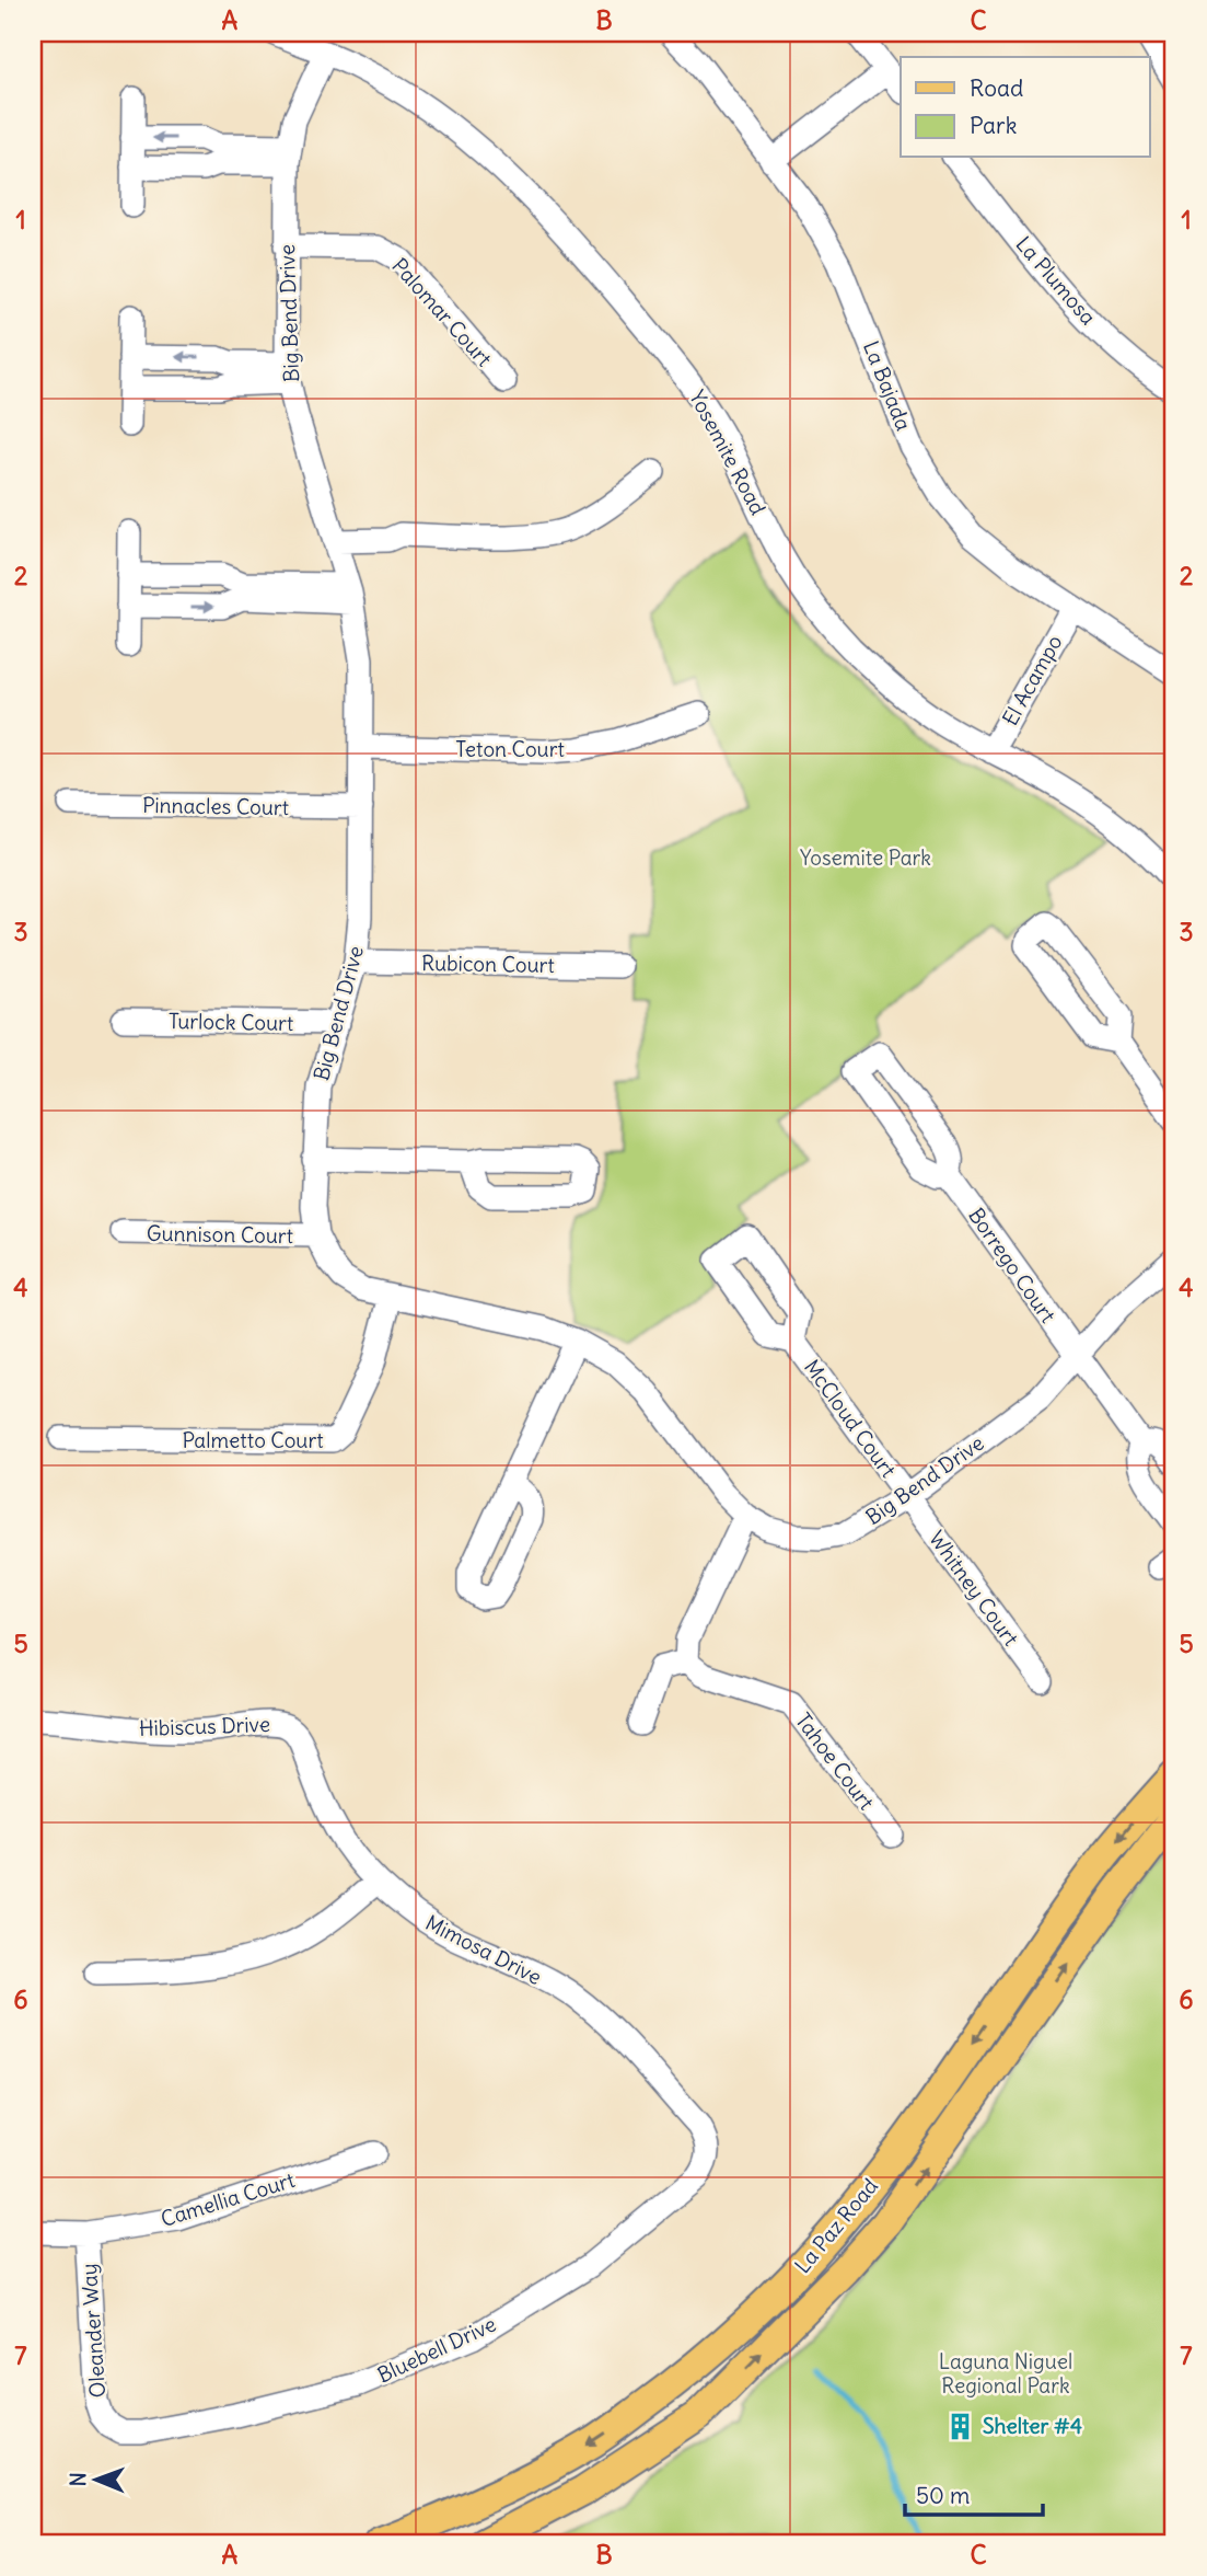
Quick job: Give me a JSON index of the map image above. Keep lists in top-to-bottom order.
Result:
{
  "streets": {
    "main road": ["La Paz Road"],
    "street": [
      "La Plumosa",
      "Palomar Court",
      "Big Bend Drive",
      "La Bajada",
      "Yosemite Road",
      "El Acampo",
      "Teton Court",
      "Pinnacles Court",
      "Rubicon Court",
      "Turlock Court",
      "Gunnison Court",
      "Borrego Court",
      "McCloud Court",
      "Palmetto Court",
      "Whitney Court",
      "Hibiscus Drive",
      "Tahoe Court",
      "Mimosa Drive",
      "Camellia Court",
      "Oleander Way",
      "Bluebell Drive"
    ]
  },
  "crossings": [
    ["Palomar Court", "Big Bend Drive"],
    ["Big Bend Drive", "Yosemite Road"],
    ["Big Bend Drive", "Teton Court"],
    ["Big Bend Drive", "Pinnacles Court"],
    ["Big Bend Drive", "Rubicon Court"],
    ["Big Bend Drive", "Turlock Court"],
    ["Big Bend Drive", "Gunnison Court"],
    ["Big Bend Drive", "Borrego Court"],
    ["Big Bend Drive", "McCloud Court"],
    ["Big Bend Drive", "Palmetto Court"],
    ["Big Bend Drive", "Whitney Court"],
    ["La Bajada", "El Acampo"],
    ["Yosemite Road", "El Acampo"],
    ["McCloud Court", "Whitney Court"],
    ["Hibiscus Drive", "Mimosa Drive"],
    ["Mimosa Drive", "Bluebell Drive"],
    ["Camellia Court", "Oleander Way"],
    ["Oleander Way", "Bluebell Drive"]
  ],
  "parks": ["Yosemite Park", "Laguna Niguel Regional Park"],
  "places": {
    "building": ["Shelter #4"]
  },
  "legend": ["Road", "Park"],
  "scale_bar": "50 m",
  "north": "left",
  "grid": {
    "columns": ["A", "B", "C"],
    "rows": [
      "1",
      "2",
      "3",
      "4",
      "5",
      "6",
      "7"
    ]
  }
}
